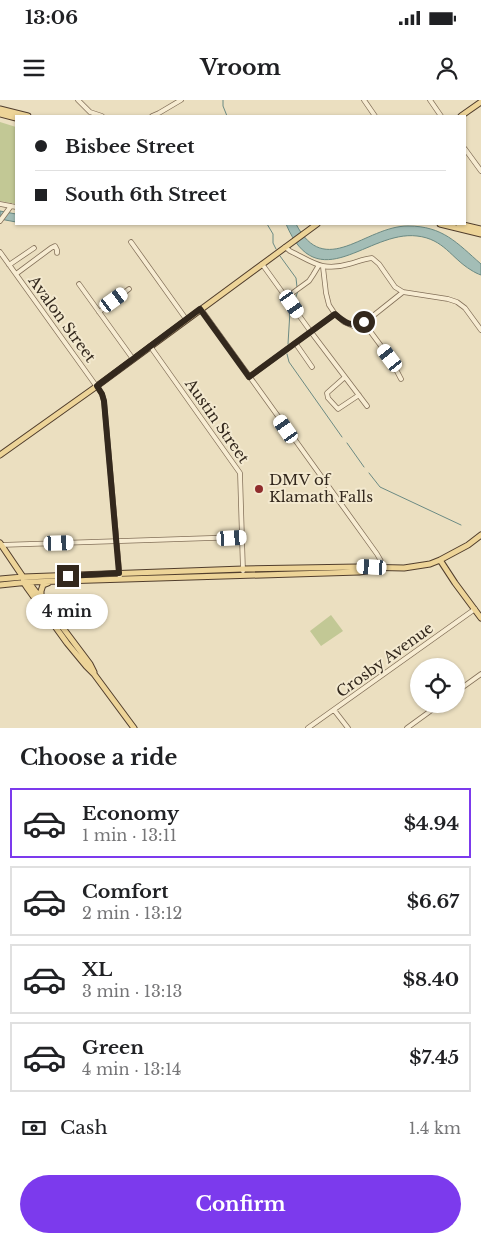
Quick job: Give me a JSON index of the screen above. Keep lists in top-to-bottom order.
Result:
{
  "streets": {
    "street": ["Avalon Street", "Austin Street", "Crosby Avenue"]
  },
  "places": ["DMV of Klamath Falls"],
  "page": {
    "status": "13:06",
    "header": "Vroom",
    "banner": ["Bisbee Street", "South 6th Street"],
    "bubble": "4 min",
    "heading": "Choose a ride",
    "list": [
      {
        "name": "Economy",
        "note": "1 min · 13:11",
        "value": "$4.94"
      },
      {
        "name": "Comfort",
        "note": "2 min · 13:12",
        "value": "$6.67"
      },
      {
        "name": "XL",
        "note": "3 min · 13:13",
        "value": "$8.40"
      },
      {
        "name": "Green",
        "note": "4 min · 13:14",
        "value": "$7.45"
      }
    ],
    "pay": ["Cash", "1.4 km"],
    "buttons": "Confirm"
  }
}
